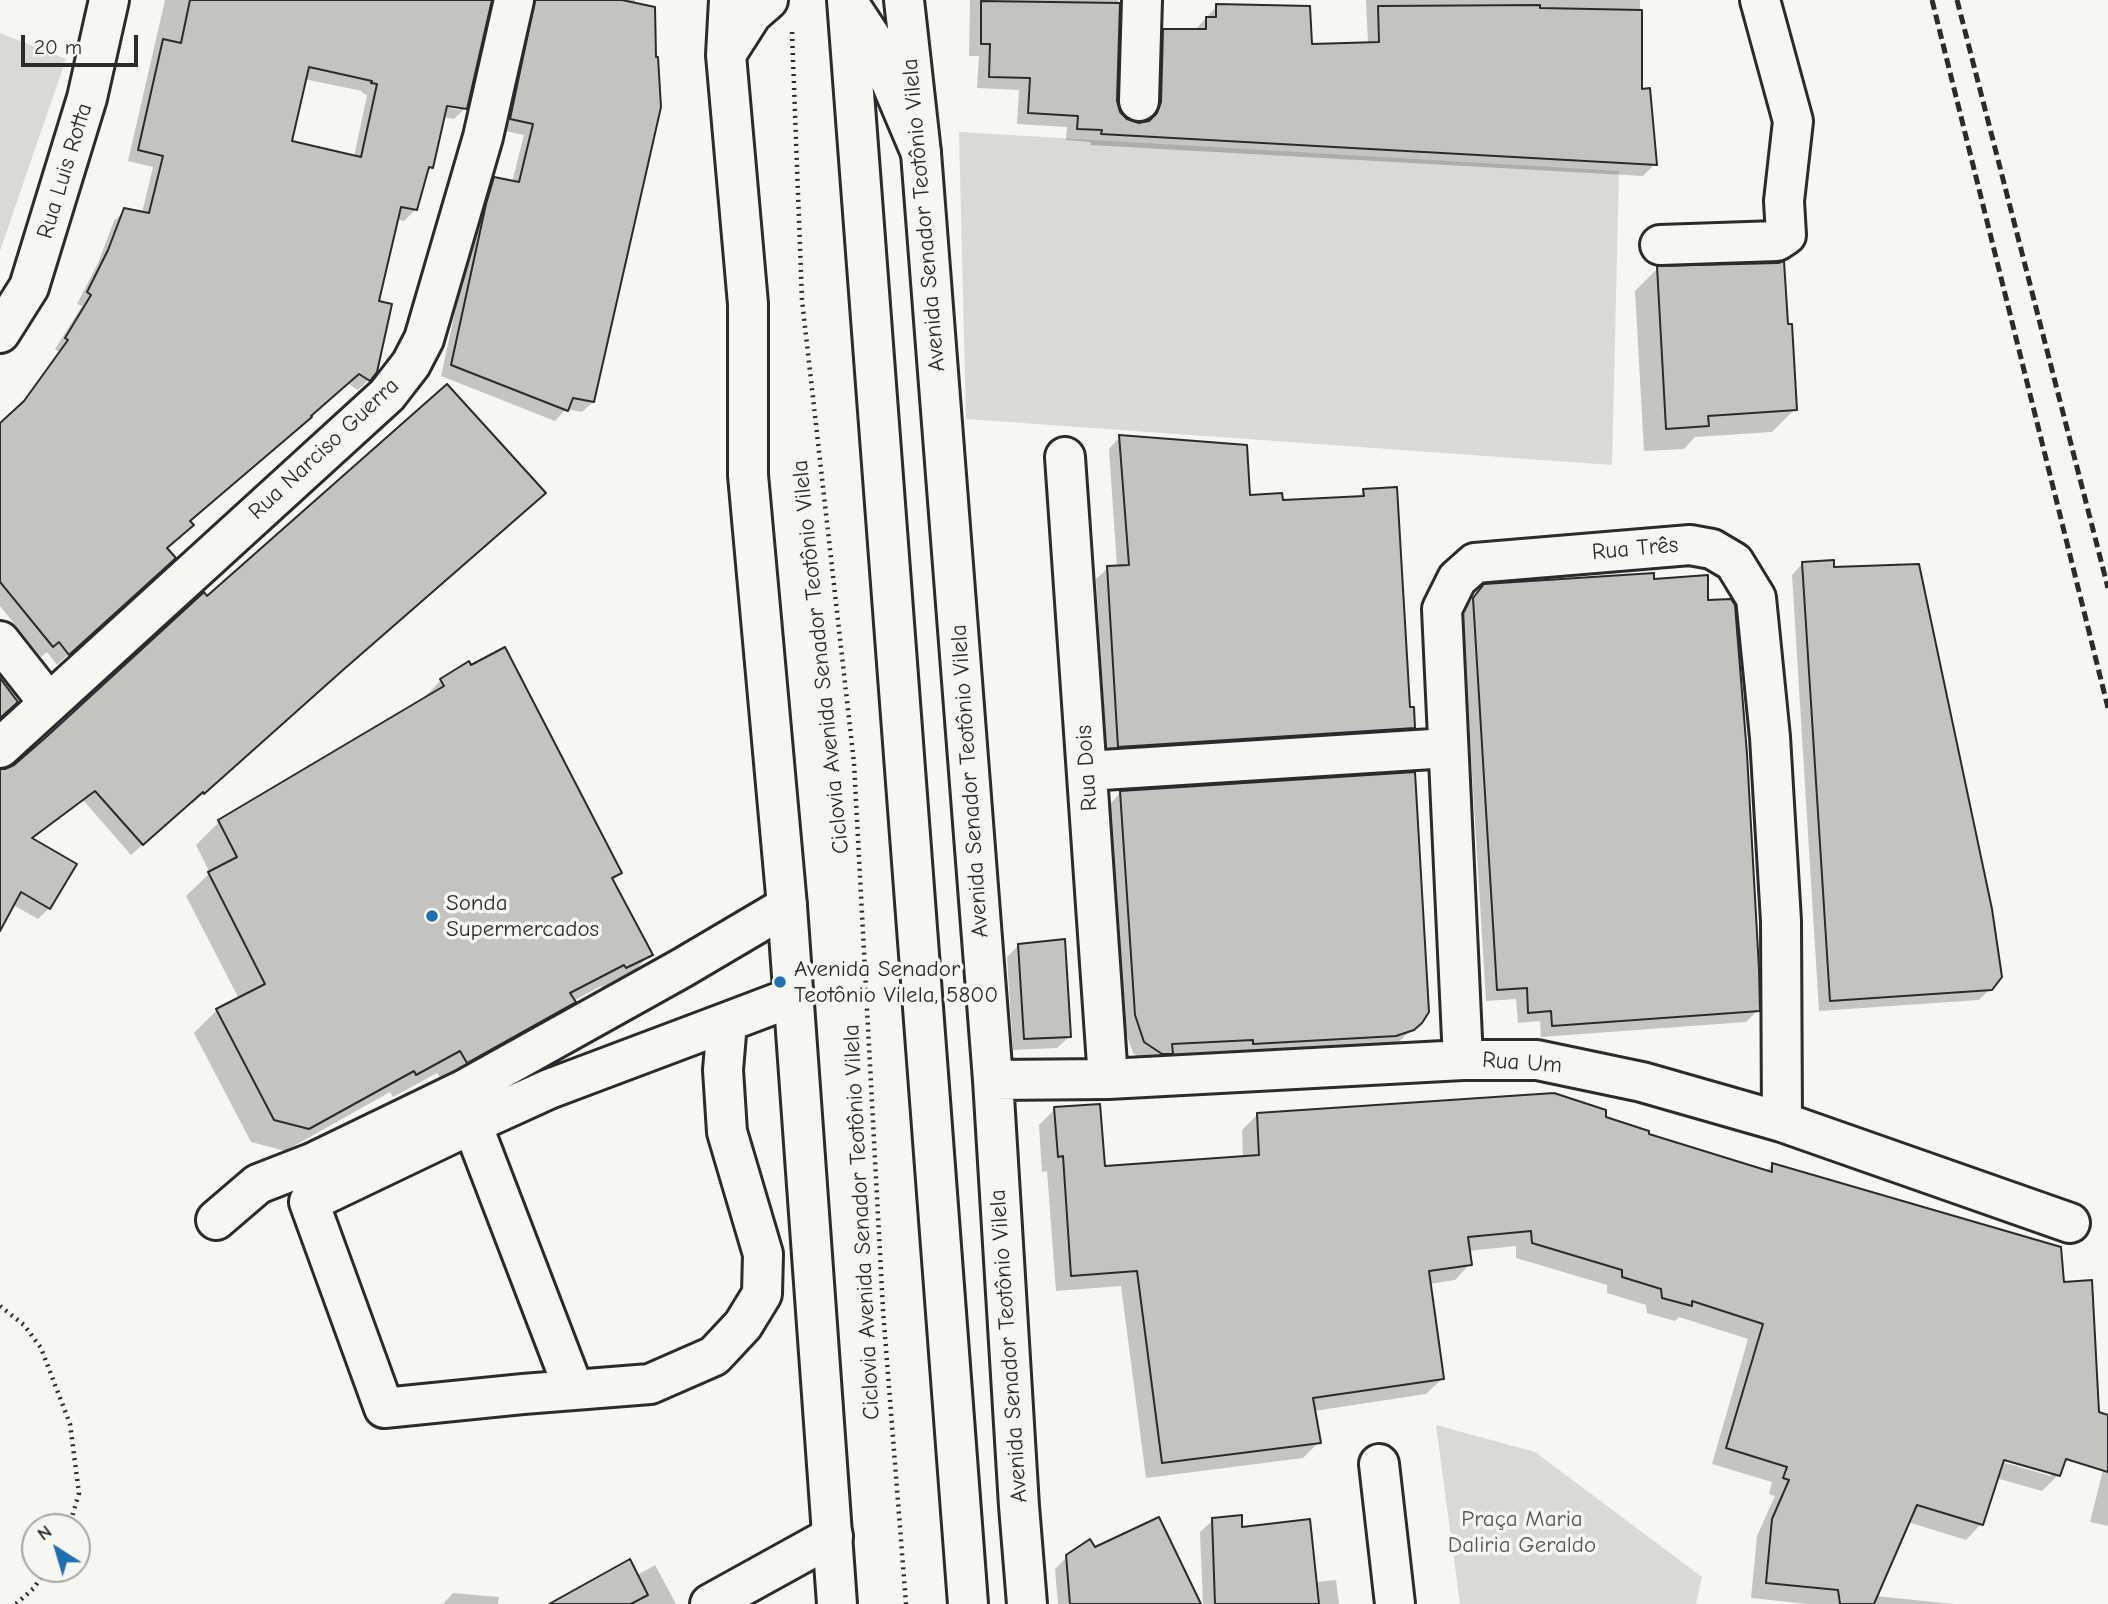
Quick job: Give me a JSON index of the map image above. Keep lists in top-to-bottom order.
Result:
{
  "streets": {
    "street": [
      "Rua Luis Rotta",
      "Avenida Senador Teotônio Vilela",
      "Rua Narciso Guerra",
      "Rua Três",
      "Rua Dois",
      "Rua Um"
    ],
    "path": ["Ciclovia Avenida Senador Teotônio Vilela"]
  },
  "crossings": [
    ["Avenida Senador Teotônio Vilela", "Rua Um"],
    ["Rua Três", "Rua Um"],
    ["Rua Dois", "Rua Um"]
  ],
  "parks": ["Praça Maria Daliria Geraldo"],
  "places": ["Sonda Supermercados", "Avenida Senador Teotônio Vilela, 5800"],
  "scale_bar": "20 m",
  "north": "top left"
}
